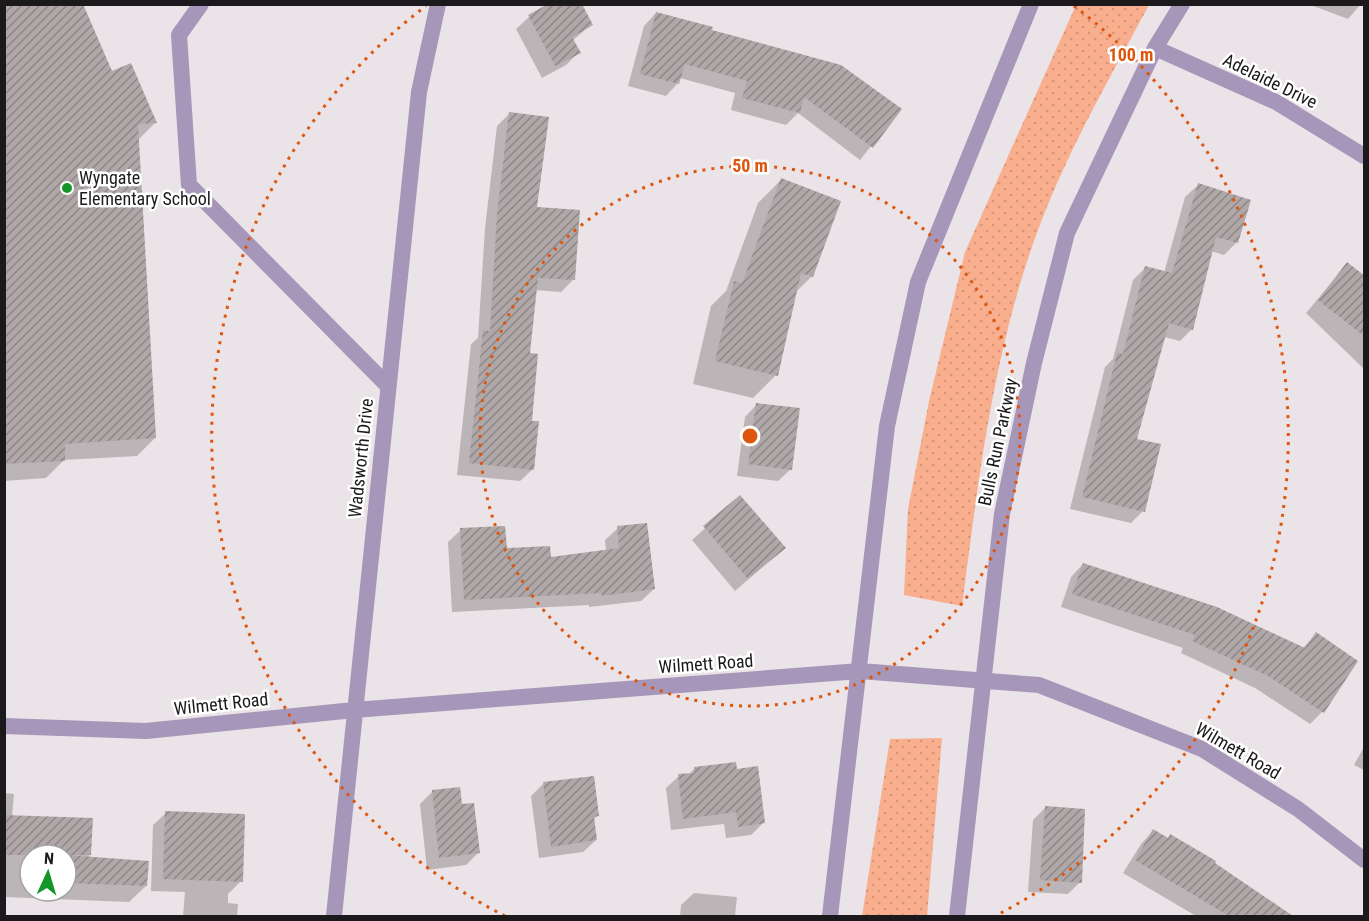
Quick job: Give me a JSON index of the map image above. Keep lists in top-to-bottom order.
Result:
{
  "streets": {
    "street": [
      "Adelaide Drive",
      "Bulls Run Parkway",
      "Wadsworth Drive",
      "Wilmett Road"
    ]
  },
  "crossings": [
    ["Adelaide Drive", "Bulls Run Parkway"],
    ["Bulls Run Parkway", "Wilmett Road"],
    ["Wadsworth Drive", "Wilmett Road"]
  ],
  "places": ["Wyngate Elementary School"],
  "north": "top",
  "rings": ["100 m", "50 m"]
}
